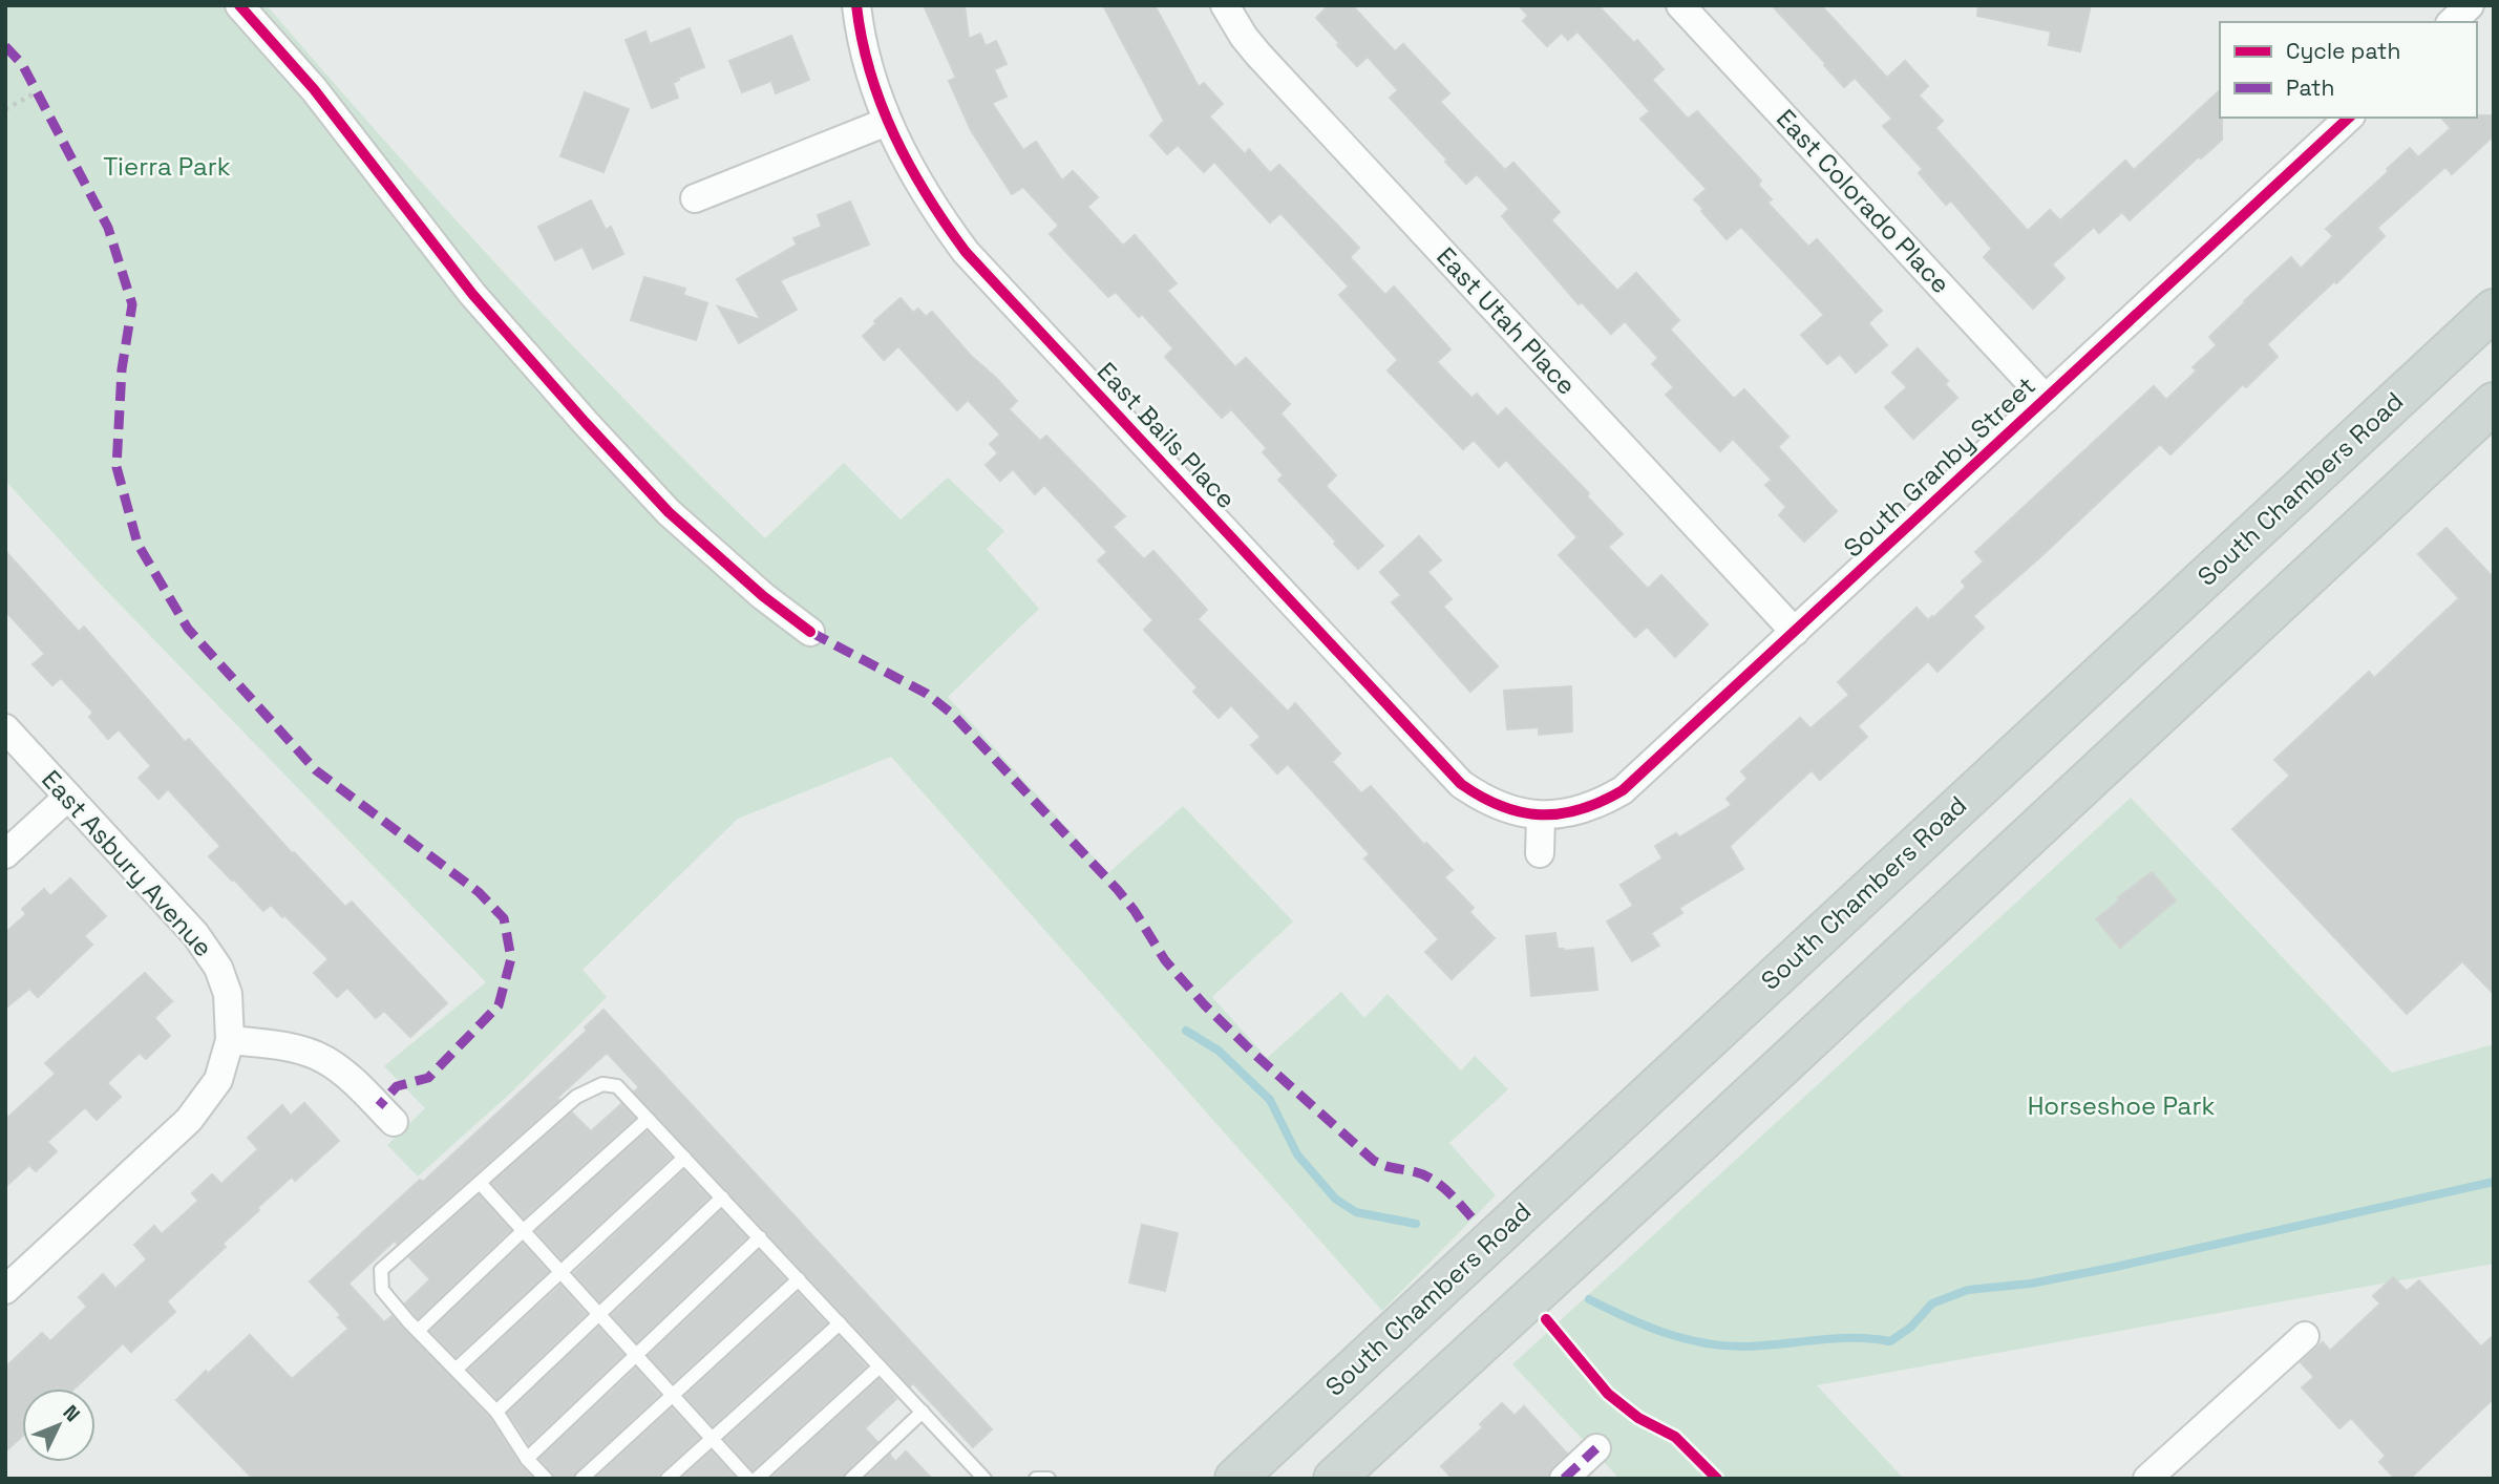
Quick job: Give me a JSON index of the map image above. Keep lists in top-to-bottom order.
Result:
{
  "streets": {
    "main road": ["South Chambers Road"],
    "street": [
      "East Colorado Place",
      "East Utah Place",
      "East Bails Place",
      "South Granby Street",
      "East Asbury Avenue"
    ]
  },
  "crossings": [
    ["East Colorado Place", "South Granby Street"],
    ["East Utah Place", "South Granby Street"],
    ["East Bails Place", "South Granby Street"]
  ],
  "parks": ["Tierra Park", "Horseshoe Park"],
  "legend": ["Cycle path", "Path"],
  "north": "top right"
}
